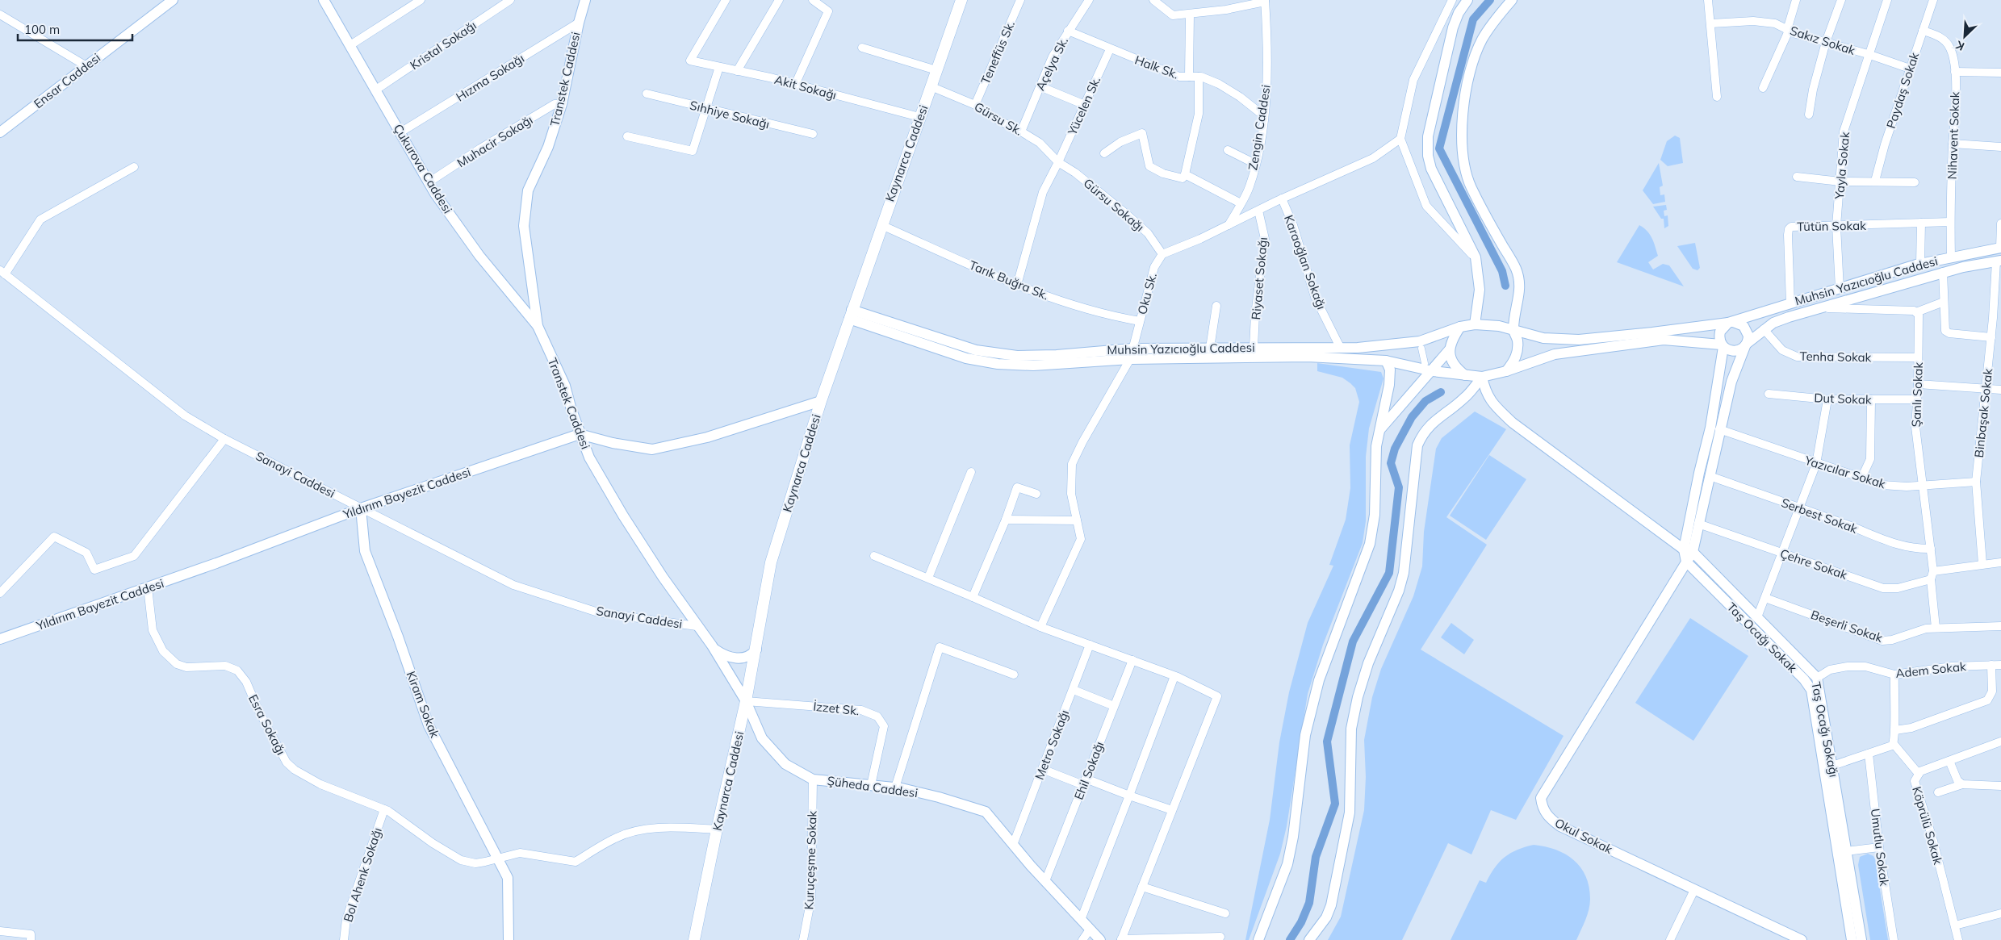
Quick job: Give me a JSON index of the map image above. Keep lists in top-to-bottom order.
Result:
{
  "streets": {
    "main road": ["Kaynarca Caddesi"],
    "street": [
      "Sakız Sokak",
      "Kristal Sokağı",
      "Teneffüs Sk.",
      "Açelya Sk.",
      "Halk Sk.",
      "Hızma Sokağı",
      "Transtek Caddesi",
      "Ensar Caddesi",
      "Akit Sokağı",
      "Paydaş Sokak",
      "Yücelen Sk.",
      "Sıhhiye Sokağı",
      "Gürsu Sk.",
      "Zengin Caddesi",
      "Nihavent Sokak",
      "Muhacir Sokağı",
      "Yayla Sokak",
      "Çukurova Caddesi",
      "Gürsu Sokağı",
      "Tütün Sokak",
      "Karaoğlan Sokağı",
      "Riyaset Sokağı",
      "Tarık Buğra Sk.",
      "Muhsin Yazıcıoğlu Caddesi",
      "Oku Sk.",
      "Tenha Sokak",
      "Şanlı Sokak",
      "Dut Sokak",
      "Binbaşak Sokak",
      "Yazıcılar Sokak",
      "Sanayi Caddesi",
      "Yıldırım Bayezit Caddesi",
      "Serbest Sokak",
      "Çehre Sokak",
      "Beşerli Sokak",
      "Taş Ocağı Sokak",
      "Adem Sokak",
      "Kiram Sokak",
      "İzzet Sk.",
      "Esra Sokağı",
      "Taş Ocağı Sokağı",
      "Metro Sokağı",
      "Ehil Sokağı",
      "Şüheda Caddesi",
      "Köprülü Sokak",
      "Okul Sokak",
      "Umutlu Sokak",
      "Kuruçeşme Sokak",
      "Bol Ahenk Sokağı"
    ]
  },
  "crossings": [
    ["Sakız Sokak", "Paydaş Sokak"],
    ["Sakız Sokak", "Yayla Sokak"],
    ["Kristal Sokağı", "Çukurova Caddesi"],
    ["Teneffüs Sk.", "Gürsu Sk."],
    ["Açelya Sk.", "Halk Sk."],
    ["Açelya Sk.", "Gürsu Sk."],
    ["Halk Sk.", "Yücelen Sk."],
    ["Halk Sk.", "Zengin Caddesi"],
    ["Hızma Sokağı", "Transtek Caddesi"],
    ["Hızma Sokağı", "Çukurova Caddesi"],
    ["Transtek Caddesi", "Muhacir Sokağı"],
    ["Transtek Caddesi", "Kaynarca Caddesi"],
    ["Transtek Caddesi", "Çukurova Caddesi"],
    ["Transtek Caddesi", "Sanayi Caddesi"],
    ["Transtek Caddesi", "Yıldırım Bayezit Caddesi"],
    ["Transtek Caddesi", "İzzet Sk."],
    ["Transtek Caddesi", "Şüheda Caddesi"],
    ["Akit Sokağı", "Kaynarca Caddesi"],
    ["Paydaş Sokak", "Nihavent Sokak"],
    ["Yücelen Sk.", "Gürsu Sk."],
    ["Yücelen Sk.", "Gürsu Sokağı"],
    ["Yücelen Sk.", "Tarık Buğra Sk."],
    ["Gürsu Sk.", "Kaynarca Caddesi"],
    ["Gürsu Sk.", "Gürsu Sokağı"],
    ["Nihavent Sokak", "Tütün Sokak"],
    ["Nihavent Sokak", "Muhsin Yazıcıoğlu Caddesi"],
    ["Muhacir Sokağı", "Çukurova Caddesi"],
    ["Kaynarca Caddesi", "Tarık Buğra Sk."],
    ["Kaynarca Caddesi", "Muhsin Yazıcıoğlu Caddesi"],
    ["Kaynarca Caddesi", "İzzet Sk."],
    ["Kaynarca Caddesi", "Esra Sokağı"],
    ["Kaynarca Caddesi", "Şüheda Caddesi"],
    ["Yayla Sokak", "Tütün Sokak"],
    ["Yayla Sokak", "Muhsin Yazıcıoğlu Caddesi"],
    ["Gürsu Sokağı", "Oku Sk."],
    ["Tütün Sokak", "Muhsin Yazıcıoğlu Caddesi"],
    ["Karaoğlan Sokağı", "Muhsin Yazıcıoğlu Caddesi"],
    ["Riyaset Sokağı", "Muhsin Yazıcıoğlu Caddesi"],
    ["Tarık Buğra Sk.", "Oku Sk."],
    ["Muhsin Yazıcıoğlu Caddesi", "Oku Sk."],
    ["Muhsin Yazıcıoğlu Caddesi", "Tenha Sokak"],
    ["Muhsin Yazıcıoğlu Caddesi", "Binbaşak Sokak"],
    ["Muhsin Yazıcıoğlu Caddesi", "Taş Ocağı Sokağı"],
    ["Tenha Sokak", "Şanlı Sokak"],
    ["Şanlı Sokak", "Dut Sokak"],
    ["Şanlı Sokak", "Yazıcılar Sokak"],
    ["Şanlı Sokak", "Serbest Sokak"],
    ["Şanlı Sokak", "Çehre Sokak"],
    ["Şanlı Sokak", "Beşerli Sokak"],
    ["Binbaşak Sokak", "Yazıcılar Sokak"],
    ["Binbaşak Sokak", "Çehre Sokak"],
    ["Sanayi Caddesi", "Yıldırım Bayezit Caddesi"],
    ["Sanayi Caddesi", "Kiram Sokak"],
    ["Yıldırım Bayezit Caddesi", "Kiram Sokak"],
    ["Yıldırım Bayezit Caddesi", "Esra Sokağı"],
    ["Taş Ocağı Sokak", "Taş Ocağı Sokağı"],
    ["Taş Ocağı Sokak", "Okul Sokak"],
    ["Adem Sokak", "Taş Ocağı Sokağı"],
    ["Kiram Sokak", "Esra Sokağı"],
    ["İzzet Sk.", "Şüheda Caddesi"],
    ["Esra Sokağı", "Bol Ahenk Sokağı"],
    ["Metro Sokağı", "Şüheda Caddesi"],
    ["Ehil Sokağı", "Şüheda Caddesi"],
    ["Şüheda Caddesi", "Kuruçeşme Sokak"]
  ],
  "scale_bar": "100 m",
  "north": "bottom left"
}
